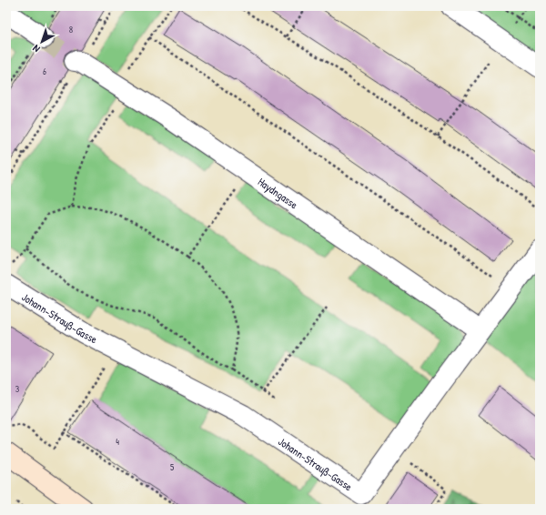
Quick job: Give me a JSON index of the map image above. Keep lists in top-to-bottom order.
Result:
{
  "streets": {
    "street": ["Haydngasse", "Johann-Strauß-Gasse"]
  },
  "crossings": [
    ["Haydngasse", "Johann-Strauß-Gasse"]
  ],
  "house_numbers": [
    "8",
    "6",
    "3",
    "4",
    "5"
  ],
  "north": "bottom left"
}
